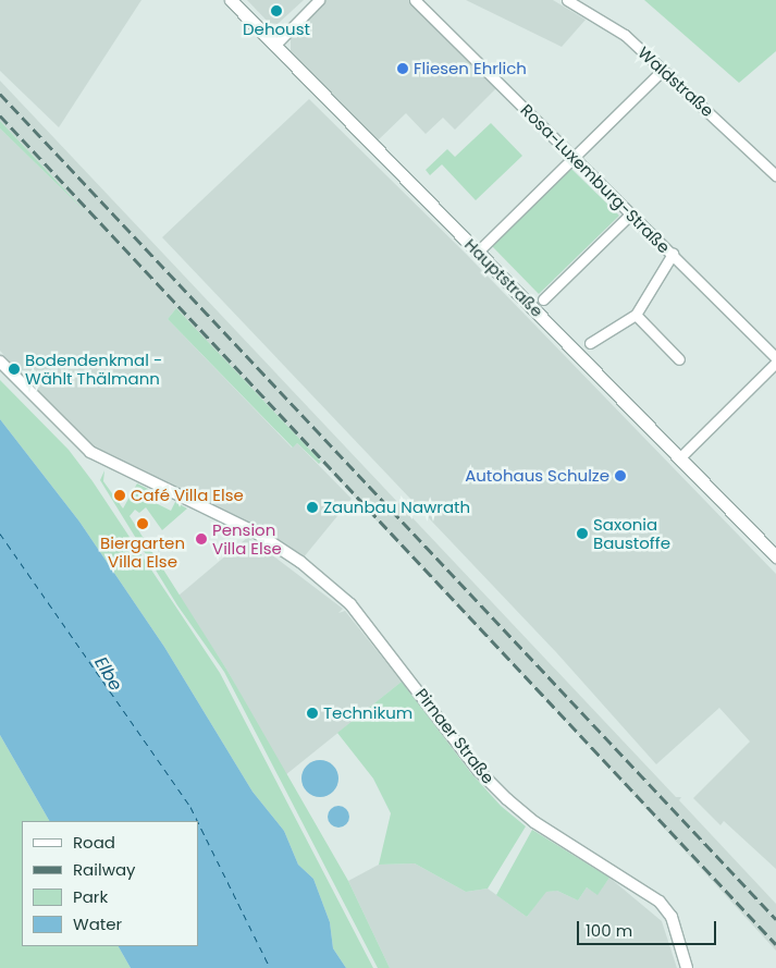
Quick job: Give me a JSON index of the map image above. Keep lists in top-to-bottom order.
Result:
{
  "streets": {
    "main road": ["Hauptstraße"],
    "street": ["Waldstraße", "Rosa-Luxemburg-Straße", "Pirnaer Straße"]
  },
  "water": ["Elbe"],
  "places": [
    "Dehoust",
    "Fliesen Ehrlich",
    "Bodendenkmal - Wählt Thälmann",
    "Autohaus Schulze",
    "Café Villa Else",
    "Zaunbau Nawrath",
    "Biergarten Villa Else",
    "Saxonia Baustoffe",
    "Pension Villa Else",
    "Technikum"
  ],
  "legend": [
    "Road",
    "Railway",
    "Park",
    "Water"
  ],
  "scale_bar": "100 m"
}
